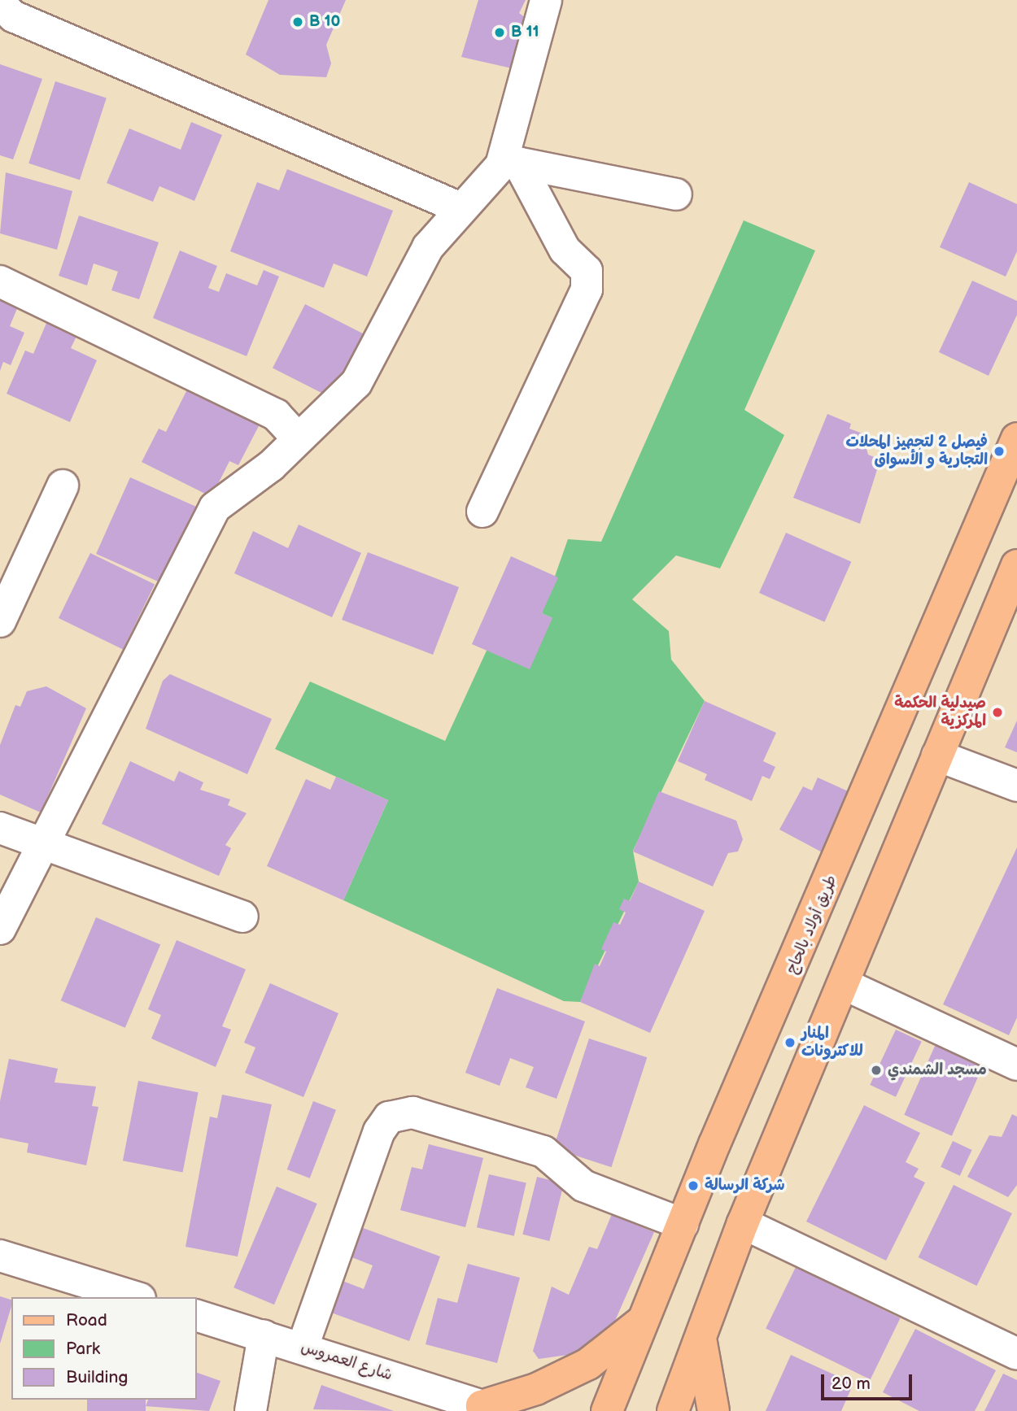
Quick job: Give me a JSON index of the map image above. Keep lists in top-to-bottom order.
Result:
{
  "streets": {
    "main road": ["طريق أولاد بالحاج"],
    "street": ["شارع العمروس"]
  },
  "places": [
    "B 10",
    "B 11",
    "فيصل 2 لتجهيز المحلات التجارية و الأسواق",
    "صيدلية الحكمة المركزية",
    "المنار للاكترونات",
    "مسجد الشمندي",
    "شركة الرسالة"
  ],
  "legend": ["Road", "Park", "Building"],
  "scale_bar": "20 m"
}
